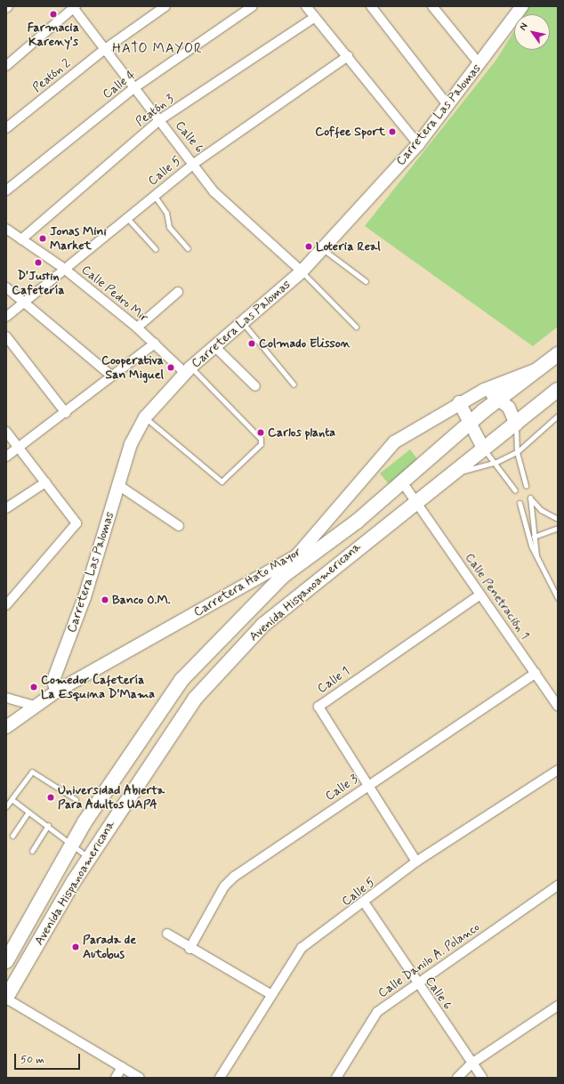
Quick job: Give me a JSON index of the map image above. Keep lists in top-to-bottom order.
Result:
{
  "streets": {
    "main road": ["Avenida Hispanoamericana"],
    "street": [
      "Peatón 2",
      "Calle 4",
      "Peatón 3",
      "Carretera Las Palomas",
      "Calle 6",
      "Calle 5",
      "Calle Pedro Mir",
      "Carretera Hato Mayor",
      "Calle Penetración 1",
      "Calle 1",
      "Calle 3",
      "Calle Danilo A. Polanco"
    ]
  },
  "crossings": [
    ["Peatón 2", "Calle 6"],
    ["Calle 4", "Calle 6"],
    ["Peatón 3", "Calle 6"],
    ["Peatón 3", "Calle Pedro Mir"],
    ["Carretera Las Palomas", "Calle 6"],
    ["Carretera Las Palomas", "Calle Pedro Mir"],
    ["Carretera Las Palomas", "Carretera Hato Mayor"],
    ["Calle 6", "Calle 5"],
    ["Calle 6", "Calle Danilo A. Polanco"],
    ["Calle 5", "Calle Pedro Mir"],
    ["Calle 5", "Calle 1"],
    ["Carretera Hato Mayor", "Avenida Hispanoamericana"],
    ["Avenida Hispanoamericana", "Calle Penetración 1"],
    ["Calle Penetración 1", "Calle 1"],
    ["Calle Penetración 1", "Calle 3"],
    ["Calle 1", "Calle 3"]
  ],
  "districts": ["HATO MAYOR"],
  "places": [
    "Farmacia Kareny's",
    "Coffee Sport",
    "Jonas Mini Market",
    "Loteria Real",
    "D'Justin Cafetería",
    "Colmado Elisson",
    "Cooperativa San Miguel",
    "Carlos planta",
    "Banco O.M.",
    "Comedor Cafetería La Esquina D'Mama",
    "Universidad Abierta Para Adultos UAPA",
    "Parada de Autobus"
  ],
  "scale_bar": "50 m",
  "north": "top left"
}
